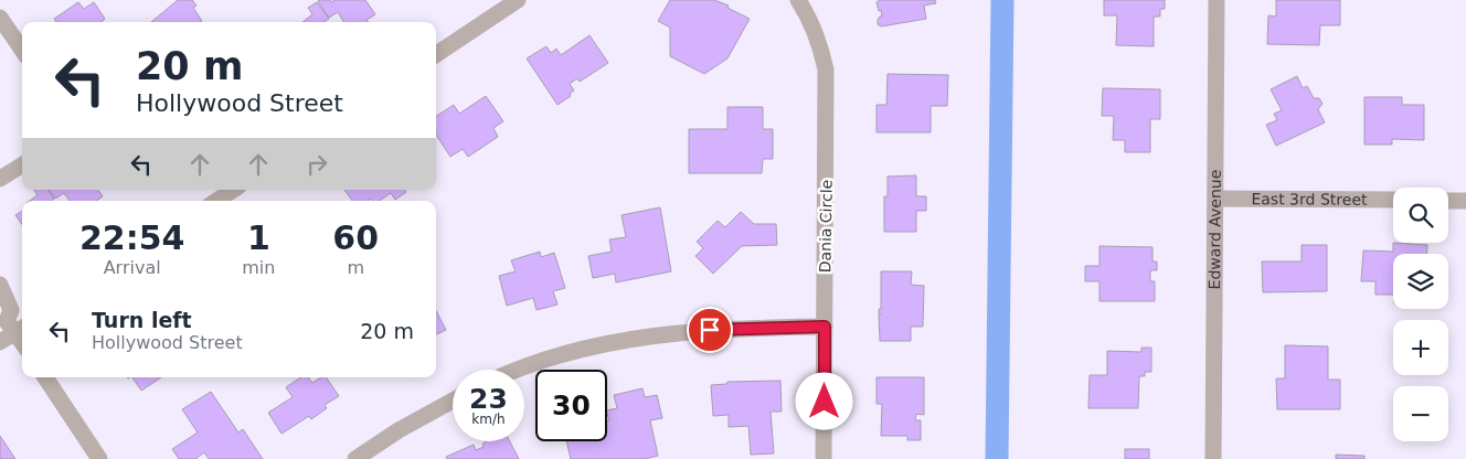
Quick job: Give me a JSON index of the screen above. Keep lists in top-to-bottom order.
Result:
{
  "streets": {
    "street": ["East 3rd Street", "Dania Circle", "Edward Avenue"]
  },
  "crossings": [
    ["East 3rd Street", "Edward Avenue"]
  ],
  "page": {
    "turn": ["20 m", "Hollywood Street"],
    "map_buttons": ["+", "−"],
    "eta": [
      "22:54",
      "Arrival",
      "1",
      "min",
      "60",
      "m"
    ],
    "list": [
      {
        "name": "Turn left",
        "note": "Hollywood Street",
        "value": "20 m"
      }
    ],
    "speed": "23 km/h",
    "limit": "30"
  }
}
